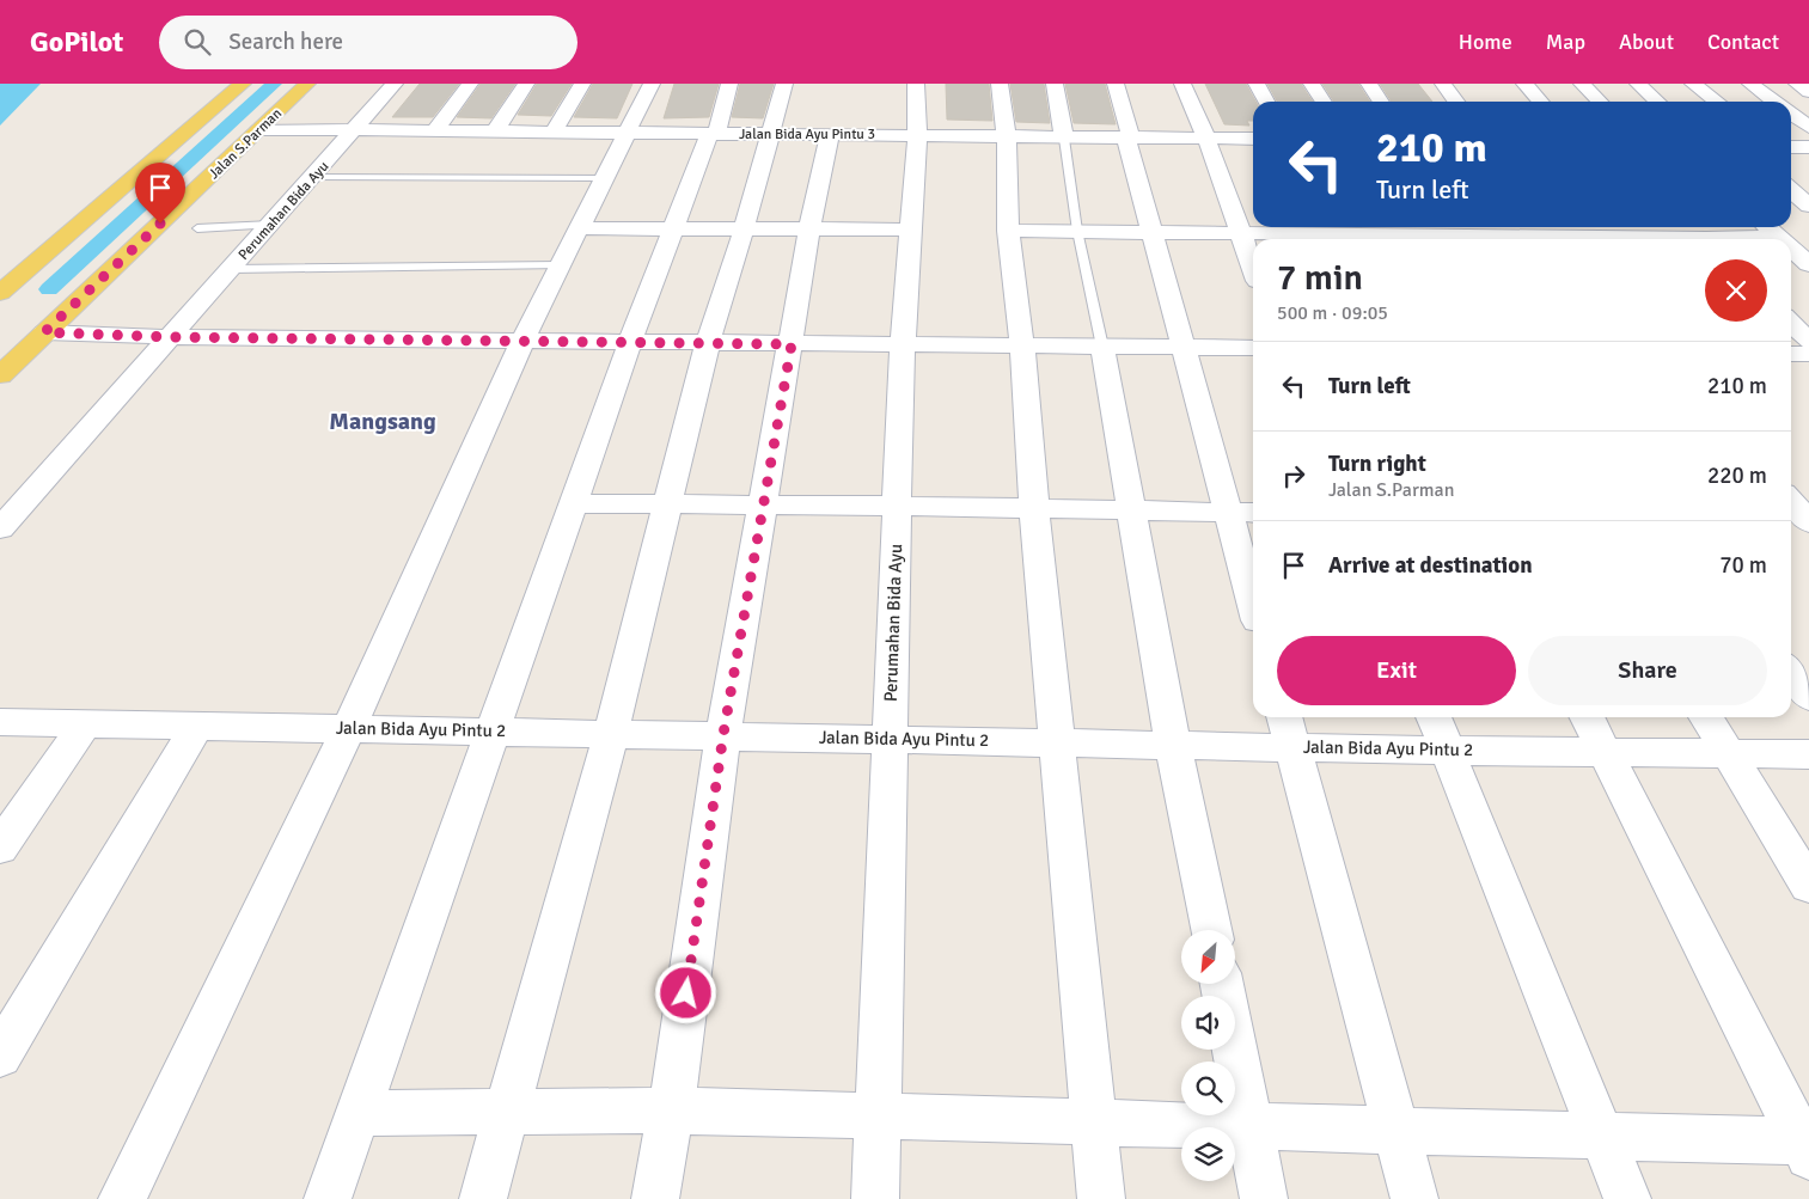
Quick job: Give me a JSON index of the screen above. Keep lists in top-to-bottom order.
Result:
{
  "streets": {
    "main road": ["Jalan S.Parman"],
    "street": ["Jalan Bida Ayu Pintu 3", "Perumahan Bida Ayu", "Jalan Bida Ayu Pintu 2"]
  },
  "crossings": [
    ["Jalan Bida Ayu Pintu 3", "Jalan S.Parman"],
    ["Jalan Bida Ayu Pintu 3", "Perumahan Bida Ayu"],
    ["Perumahan Bida Ayu", "Jalan Bida Ayu Pintu 2"]
  ],
  "districts": ["Mangsang"],
  "north": "bottom left",
  "page": {
    "header": "GoPilot",
    "search": "Search here",
    "nav": [
      "Home",
      "Map",
      "About",
      "Contact"
    ],
    "turn": ["210 m", "Turn left"],
    "heading": ["7 min", "500 m · 09:05"],
    "list": [
      {
        "name": "Turn left",
        "value": "210 m"
      },
      {
        "name": "Turn right",
        "note": "Jalan S.Parman",
        "value": "220 m"
      },
      {
        "name": "Arrive at destination",
        "value": "70 m"
      }
    ],
    "buttons": ["Exit", "Share"]
  }
}
